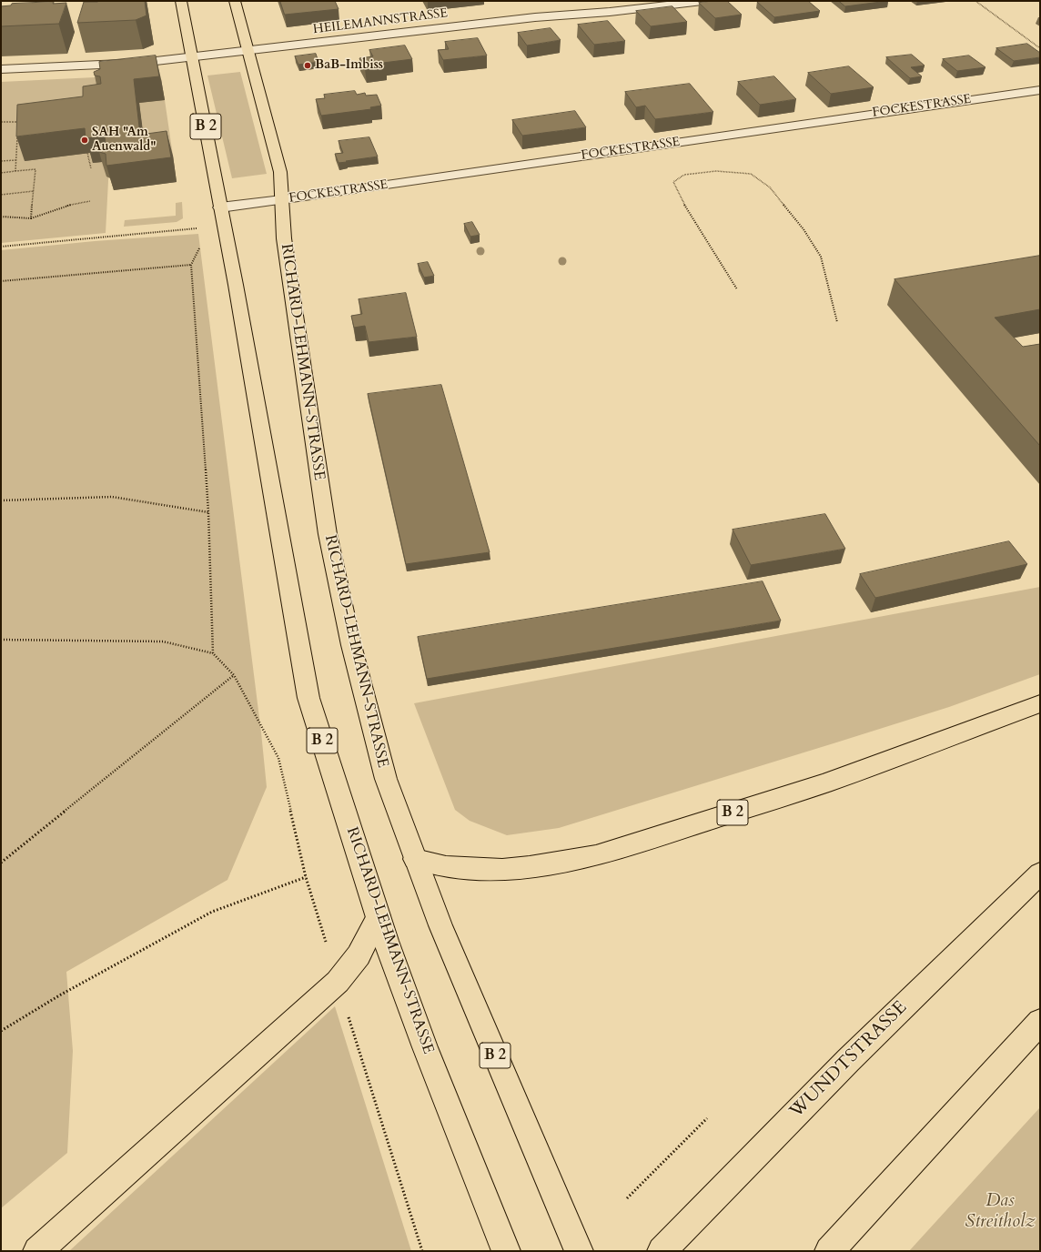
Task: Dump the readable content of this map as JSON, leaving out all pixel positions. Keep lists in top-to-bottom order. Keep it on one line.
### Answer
{"streets":{"main road":["B 2","RICHARD-LEHMANN-STRASSE","WUNDTSTRASSE"],"street":["HEILEMANNSTRASSE","FOCKESTRASSE"]},"crossings":[["HEILEMANNSTRASSE","RICHARD-LEHMANN-STRASSE"],["FOCKESTRASSE","RICHARD-LEHMANN-STRASSE"],["B 2","RICHARD-LEHMANN-STRASSE"]],"parks":["Das Streitholz"],"places":["BaB-Imbiss","SAH \"Am Auenwald\""]}
